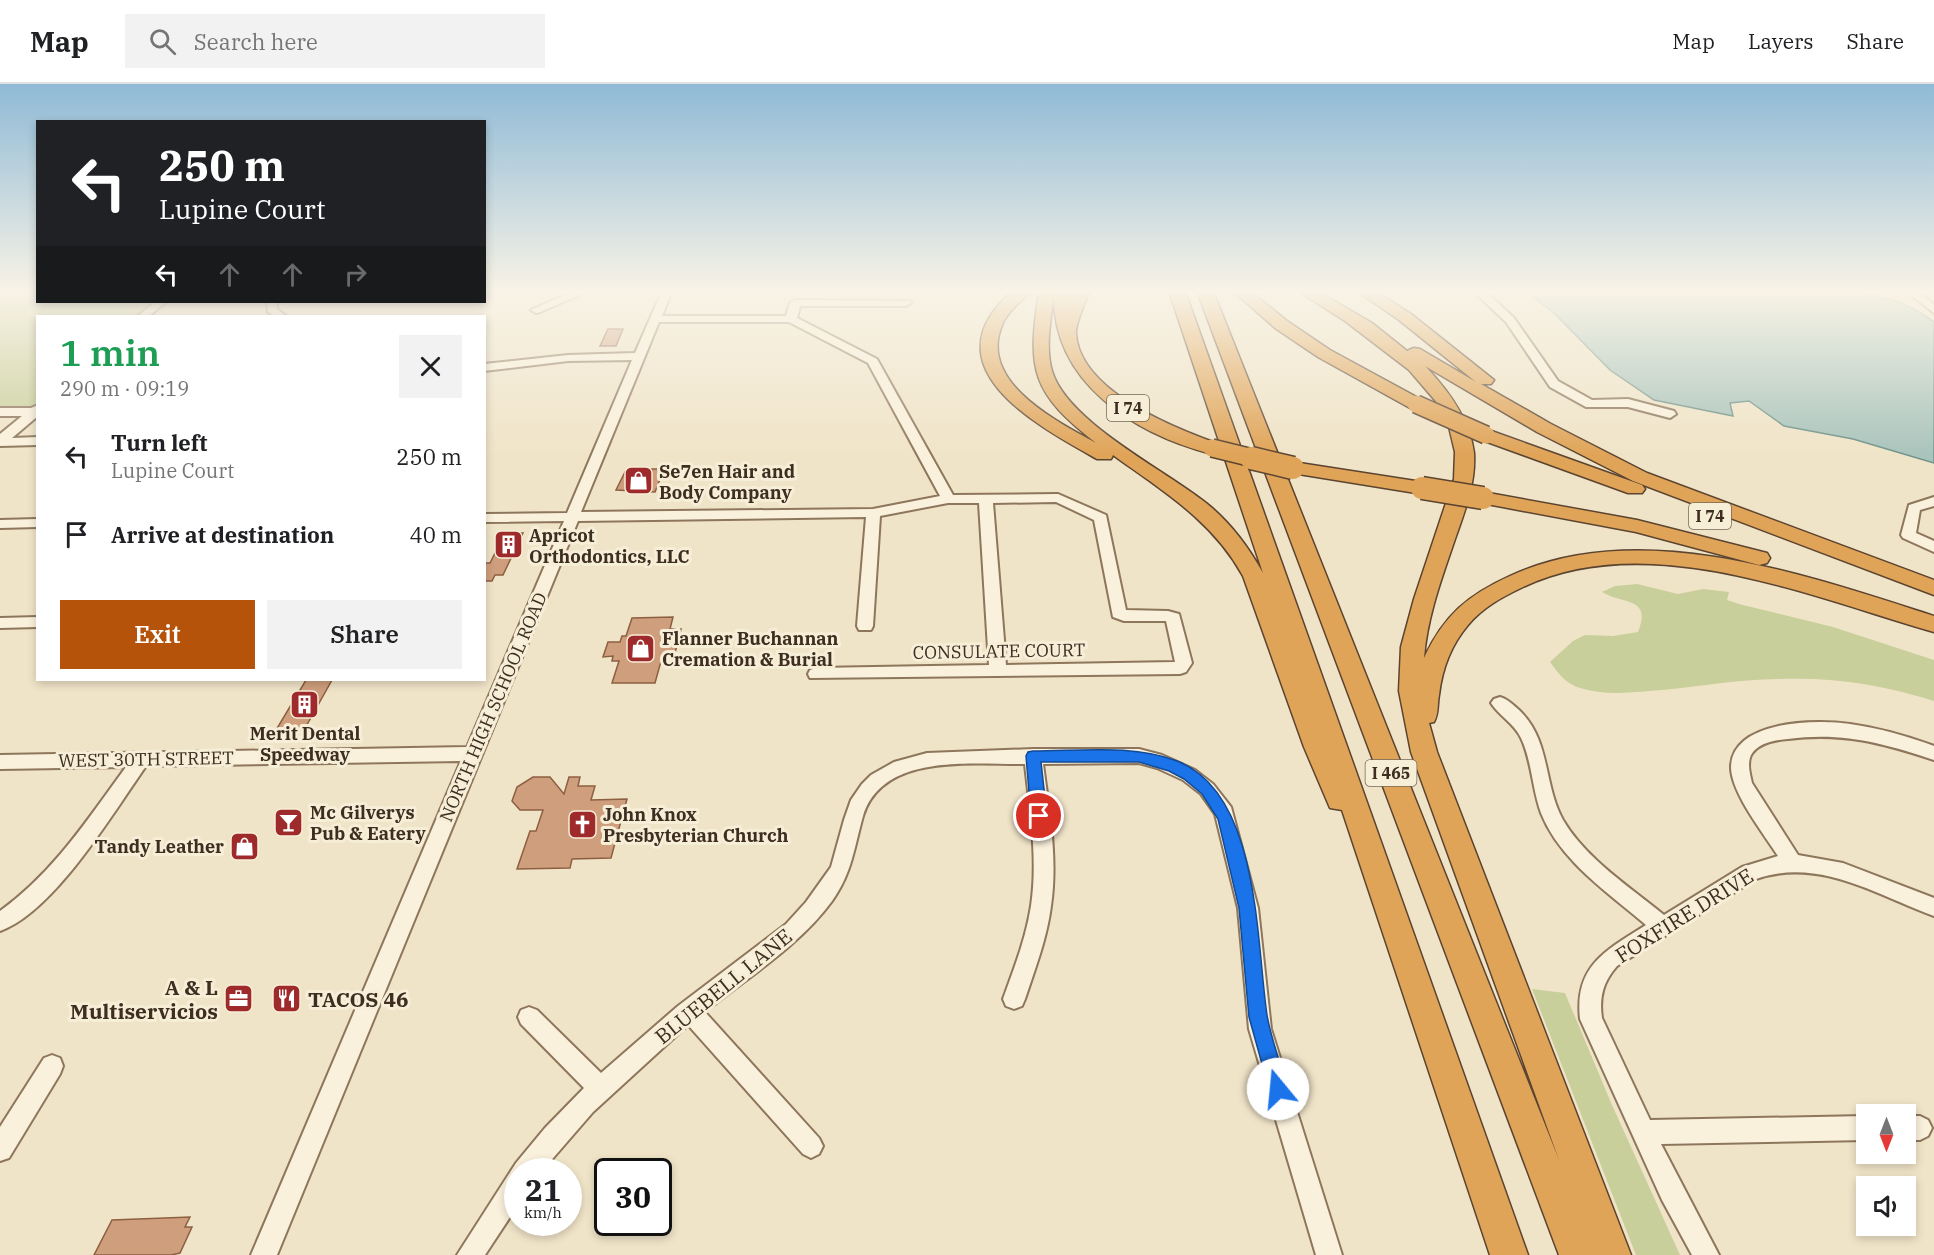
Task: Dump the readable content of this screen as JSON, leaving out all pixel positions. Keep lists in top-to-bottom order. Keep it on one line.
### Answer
{"streets":{"highway":["I 74","I 465"],"street":["CONSULATE COURT","NORTH HIGH SCHOOL ROAD","WEST 30TH STREET","FOXFIRE DRIVE","BLUEBELL LANE"]},"crossings":[["NORTH HIGH SCHOOL ROAD","WEST 30TH STREET"]],"places":{"shop":["Se7en Hair and Body Company","Flanner Buchannan Cremation & Burial","Tandy Leather"],"building":["Apricot Orthodontics, LLC","Merit Dental Speedway"],"bar":["Mc Gilverys Pub & Eatery"],"church":["John Knox Presbyterian Church"],"office":["A & L Multiservicios"],"restaurant":["TACOS 46"]},"north":"bottom","page":{"header":"Map","search":"Search here","nav":["Map","Layers","Share"],"turn":["250 m","Lupine Court"],"heading":["1 min","290 m · 09:19"],"list":[{"name":"Turn left","note":"Lupine Court","value":"250 m"},{"name":"Arrive at destination","value":"40 m"}],"buttons":["Exit","Share"],"speed":"21 km/h","limit":"30"}}
